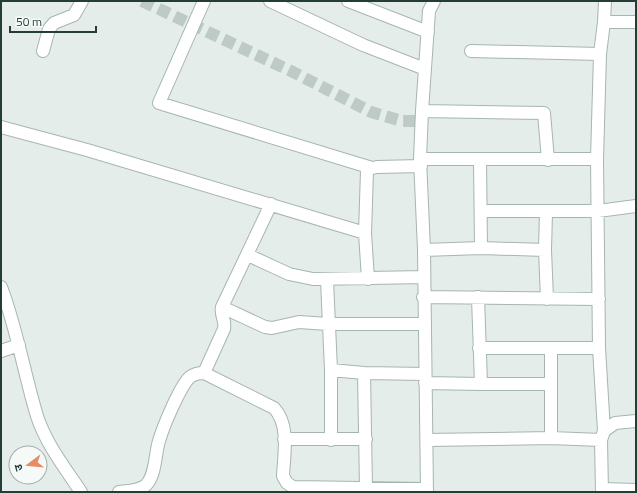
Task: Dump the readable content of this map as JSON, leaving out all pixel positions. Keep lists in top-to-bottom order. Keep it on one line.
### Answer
{"scale_bar":"50 m","north":"left"}
